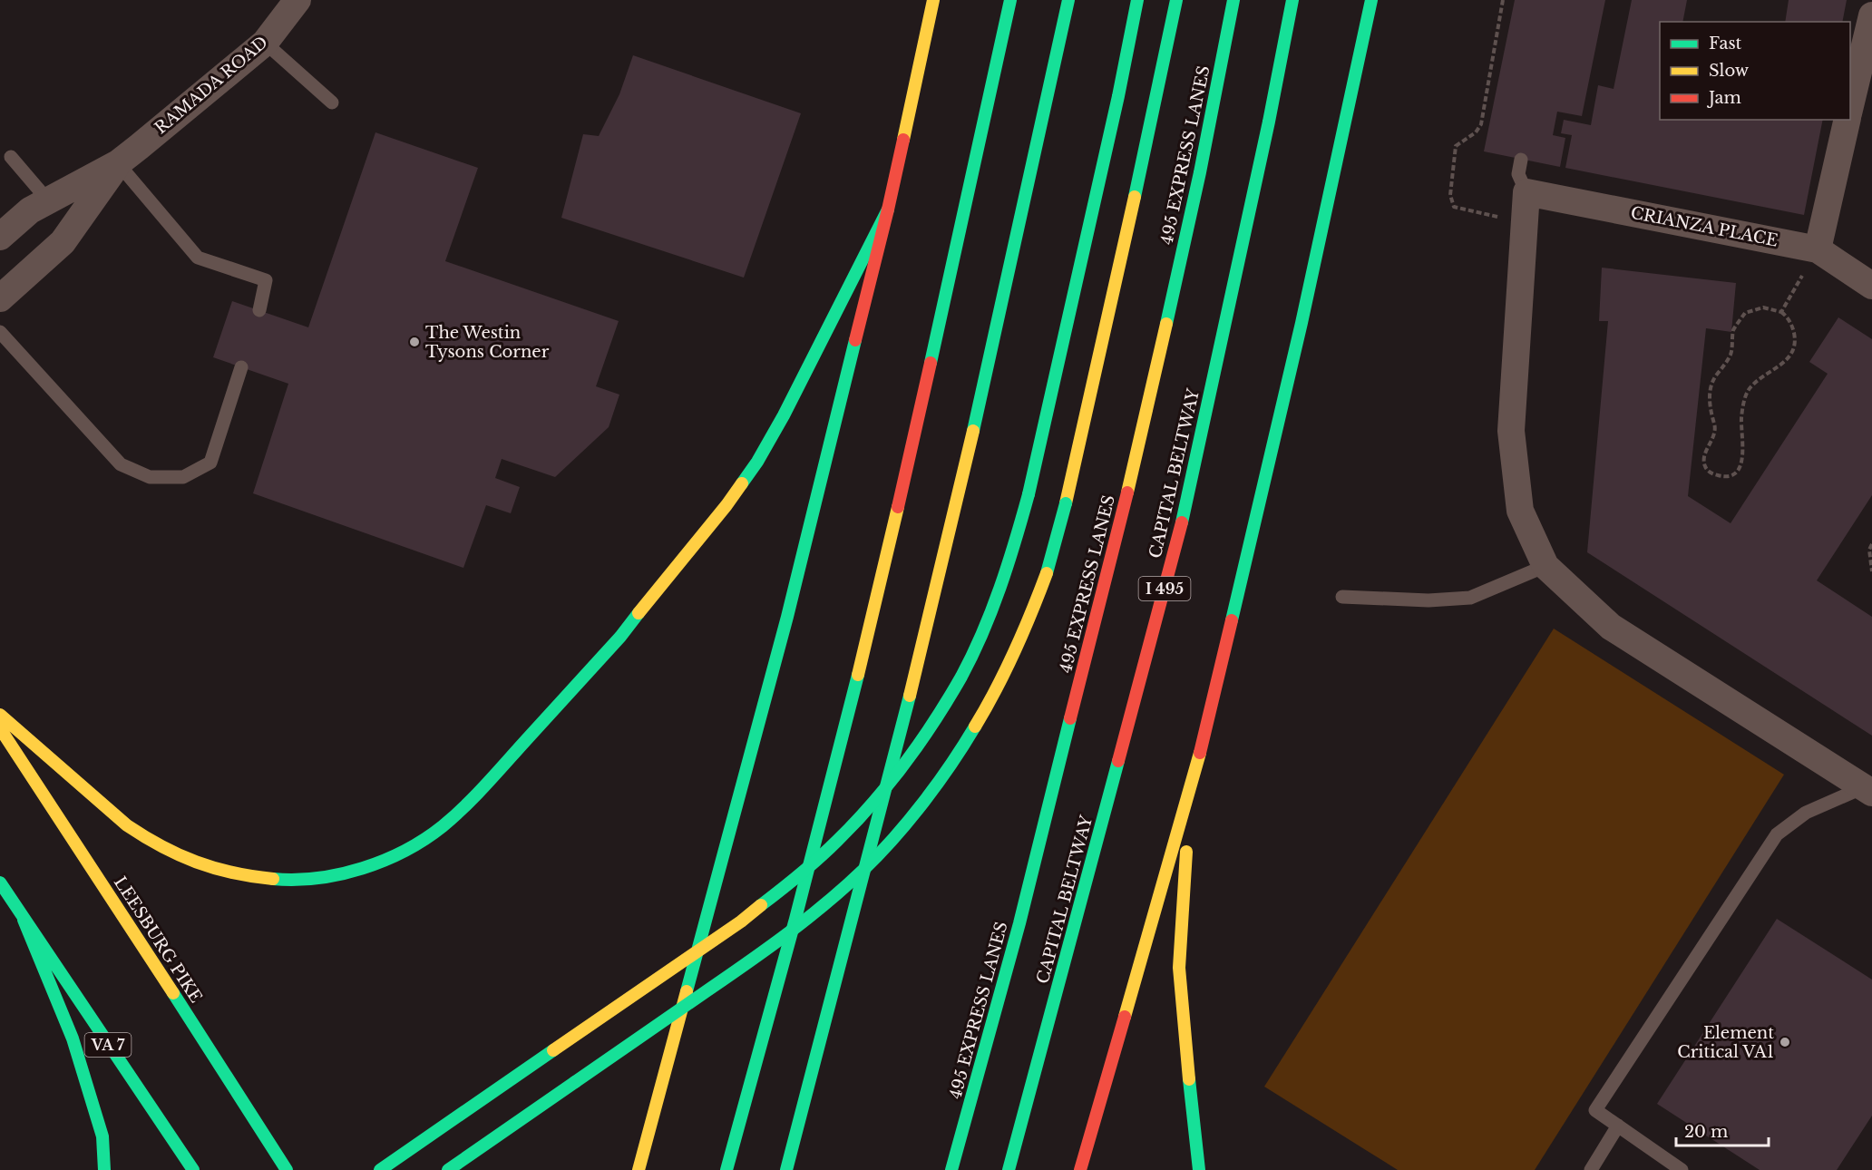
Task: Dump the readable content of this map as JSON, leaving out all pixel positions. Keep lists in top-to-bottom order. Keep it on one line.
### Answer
{"streets":{"main road":["495 EXPRESS LANES","CAPITAL BELTWAY","I 495","LEESBURG PIKE","VA 7"],"street":["RAMADA ROAD","CRIANZA PLACE"]},"places":["The Westin Tysons Corner","Element Critical VA1"],"legend":["Fast","Slow","Jam"],"scale_bar":"20 m"}
